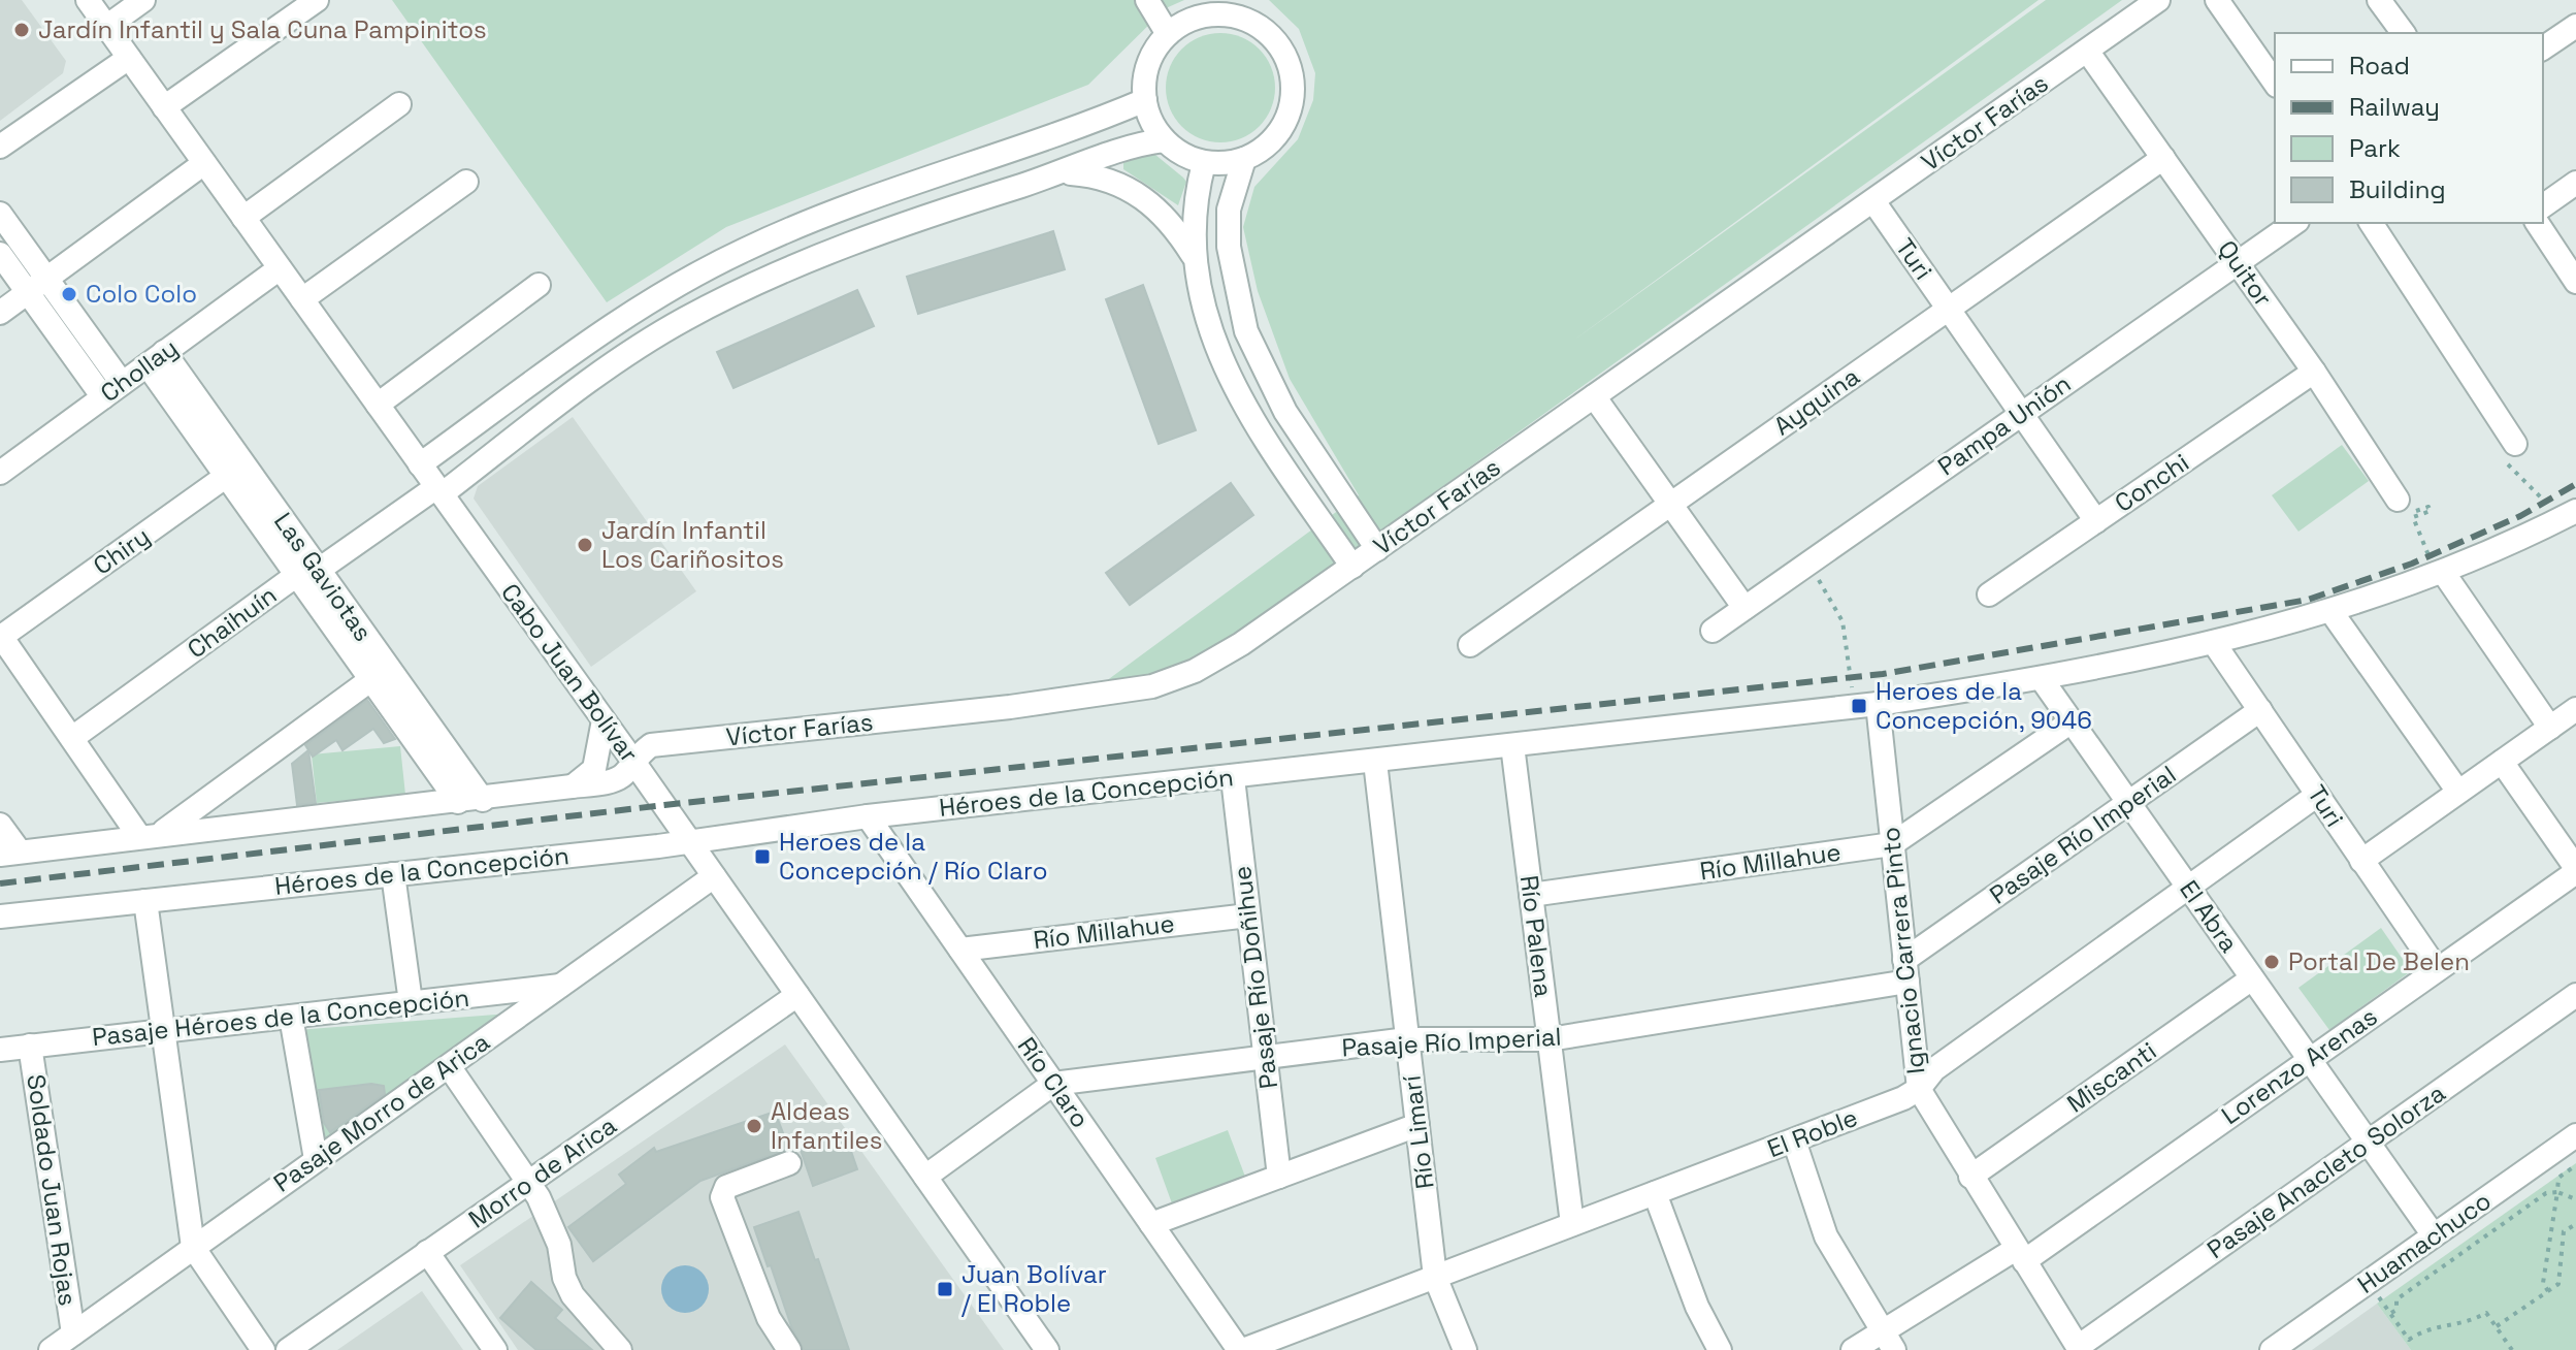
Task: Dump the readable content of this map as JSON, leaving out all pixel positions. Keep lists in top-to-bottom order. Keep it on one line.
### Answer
{"streets":{"street":["Víctor Farías","Turi","Quitor","Chollay","Ayquina","Pampa Unión","Conchi","Chiry","Las Gaviotas","Chaihuín","Cabo Juan Bolívar","Héroes de la Concepción","Pasaje Río Imperial","Río Millahue","El Abra","Río Palena","Ignacio Carrera Pinto","Pasaje Río Doñihue","Pasaje Héroes de la Concepción","Lorenzo Arenas","Miscanti","Río Claro","Pasaje Morro de Arica","Río Limarí","El Roble","Pasaje Anacleto Solorza","Morro de Arica","Soldado Juan Rojas","Huamachuco"]},"crossings":[["Víctor Farías","Turi"],["Víctor Farías","Quitor"],["Víctor Farías","Cabo Juan Bolívar"],["Turi","Ayquina"],["Turi","Pampa Unión"],["Turi","Conchi"],["Turi","Héroes de la Concepción"],["Turi","Pasaje Río Imperial"],["Turi","Lorenzo Arenas"],["Turi","El Roble"],["Quitor","Ayquina"],["Quitor","Pampa Unión"],["Quitor","Conchi"],["Chollay","Las Gaviotas"],["Chollay","Cabo Juan Bolívar"],["Chiry","Las Gaviotas"],["Las Gaviotas","Chaihuín"],["Chaihuín","Cabo Juan Bolívar"],["Cabo Juan Bolívar","Héroes de la Concepción"],["Cabo Juan Bolívar","Pasaje Río Imperial"],["Cabo Juan Bolívar","Pasaje Morro de Arica"],["Cabo Juan Bolívar","Morro de Arica"],["Héroes de la Concepción","El Abra"],["Héroes de la Concepción","Río Palena"],["Héroes de la Concepción","Ignacio Carrera Pinto"],["Héroes de la Concepción","Pasaje Río Doñihue"],["Héroes de la Concepción","Río Claro"],["Héroes de la Concepción","Río Limarí"],["Pasaje Río Imperial","El Abra"],["Pasaje Río Imperial","Río Palena"],["Pasaje Río Imperial","Ignacio Carrera Pinto"],["Pasaje Río Imperial","Pasaje Río Doñihue"],["Pasaje Río Imperial","Río Claro"],["Pasaje Río Imperial","Río Limarí"],["Río Millahue","El Abra"],["Río Millahue","Río Palena"],["Río Millahue","Ignacio Carrera Pinto"],["Río Millahue","Pasaje Río Doñihue"],["Río Millahue","Río Claro"],["El Abra","Lorenzo Arenas"],["El Abra","Miscanti"],["El Abra","El Roble"],["El Abra","Pasaje Anacleto Solorza"],["El Abra","Huamachuco"],["Río Palena","El Roble"],["Ignacio Carrera Pinto","Lorenzo Arenas"],["Ignacio Carrera Pinto","Miscanti"],["Ignacio Carrera Pinto","El Roble"],["Ignacio Carrera Pinto","Pasaje Anacleto Solorza"],["Pasaje Héroes de la Concepción","Pasaje Morro de Arica"],["Pasaje Héroes de la Concepción","Soldado Juan Rojas"],["Río Claro","El Roble"],["Pasaje Morro de Arica","Soldado Juan Rojas"],["Río Limarí","El Roble"]],"places":{"other":["Jardín Infantil y Sala Cuna Pampinitos","Colo Colo","Jardín Infantil Los Cariñositos","Portal De Belen","Aldeas Infantiles"],"transit":["Heroes de la Concepción, 9046","Heroes de la Concepción / Río Claro","Juan Bolívar / El Roble"]},"legend":["Road","Railway","Park","Building"]}
